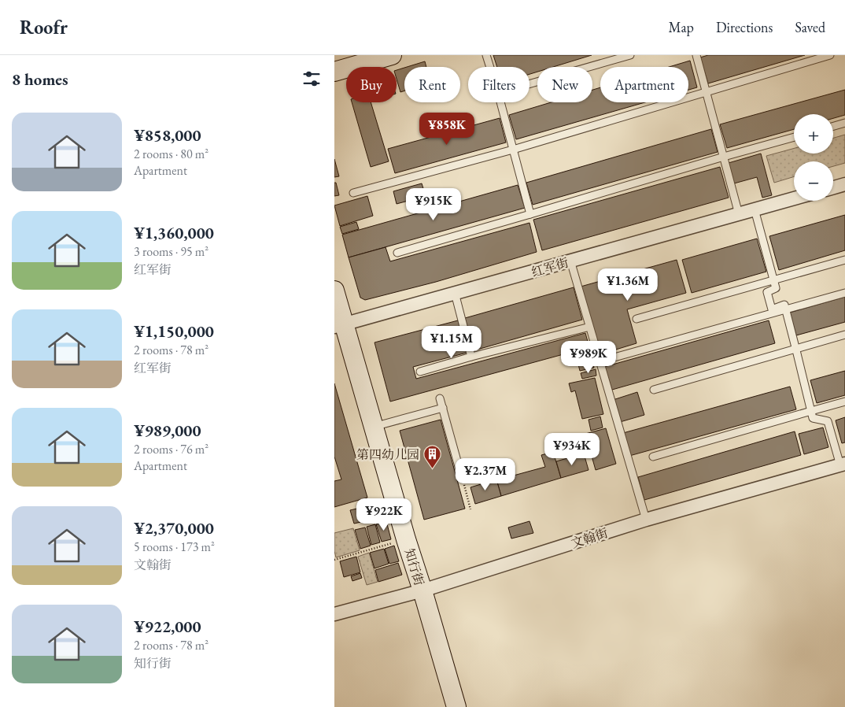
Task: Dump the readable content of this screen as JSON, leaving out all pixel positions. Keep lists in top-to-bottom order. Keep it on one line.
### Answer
{"streets":{"street":["红军街","文翰街","知行街"]},"crossings":[["红军街","知行街"],["文翰街","知行街"]],"places":{"building":["第四幼儿园"]},"page":{"header":"Roofr","nav":["Map","Directions","Saved"],"heading":"8 homes","chip":["Buy","Rent","Filters","New","Apartment"],"list":[{"name":"¥858,000","note":"2 rooms · 80 m² · Apartment"},{"name":"¥1,360,000","note":"3 rooms · 95 m² · 红军街"},{"name":"¥1,150,000","note":"2 rooms · 78 m² · 红军街"},{"name":"¥989,000","note":"2 rooms · 76 m² · Apartment"},{"name":"¥2,370,000","note":"5 rooms · 173 m² · 文翰街"},{"name":"¥922,000","note":"2 rooms · 78 m² · 知行街"}],"price":["¥858K","¥915K","¥1.36M","¥1.15M","¥989K","¥934K","¥2.37M","¥922K"],"map_buttons":["+","−"]}}
